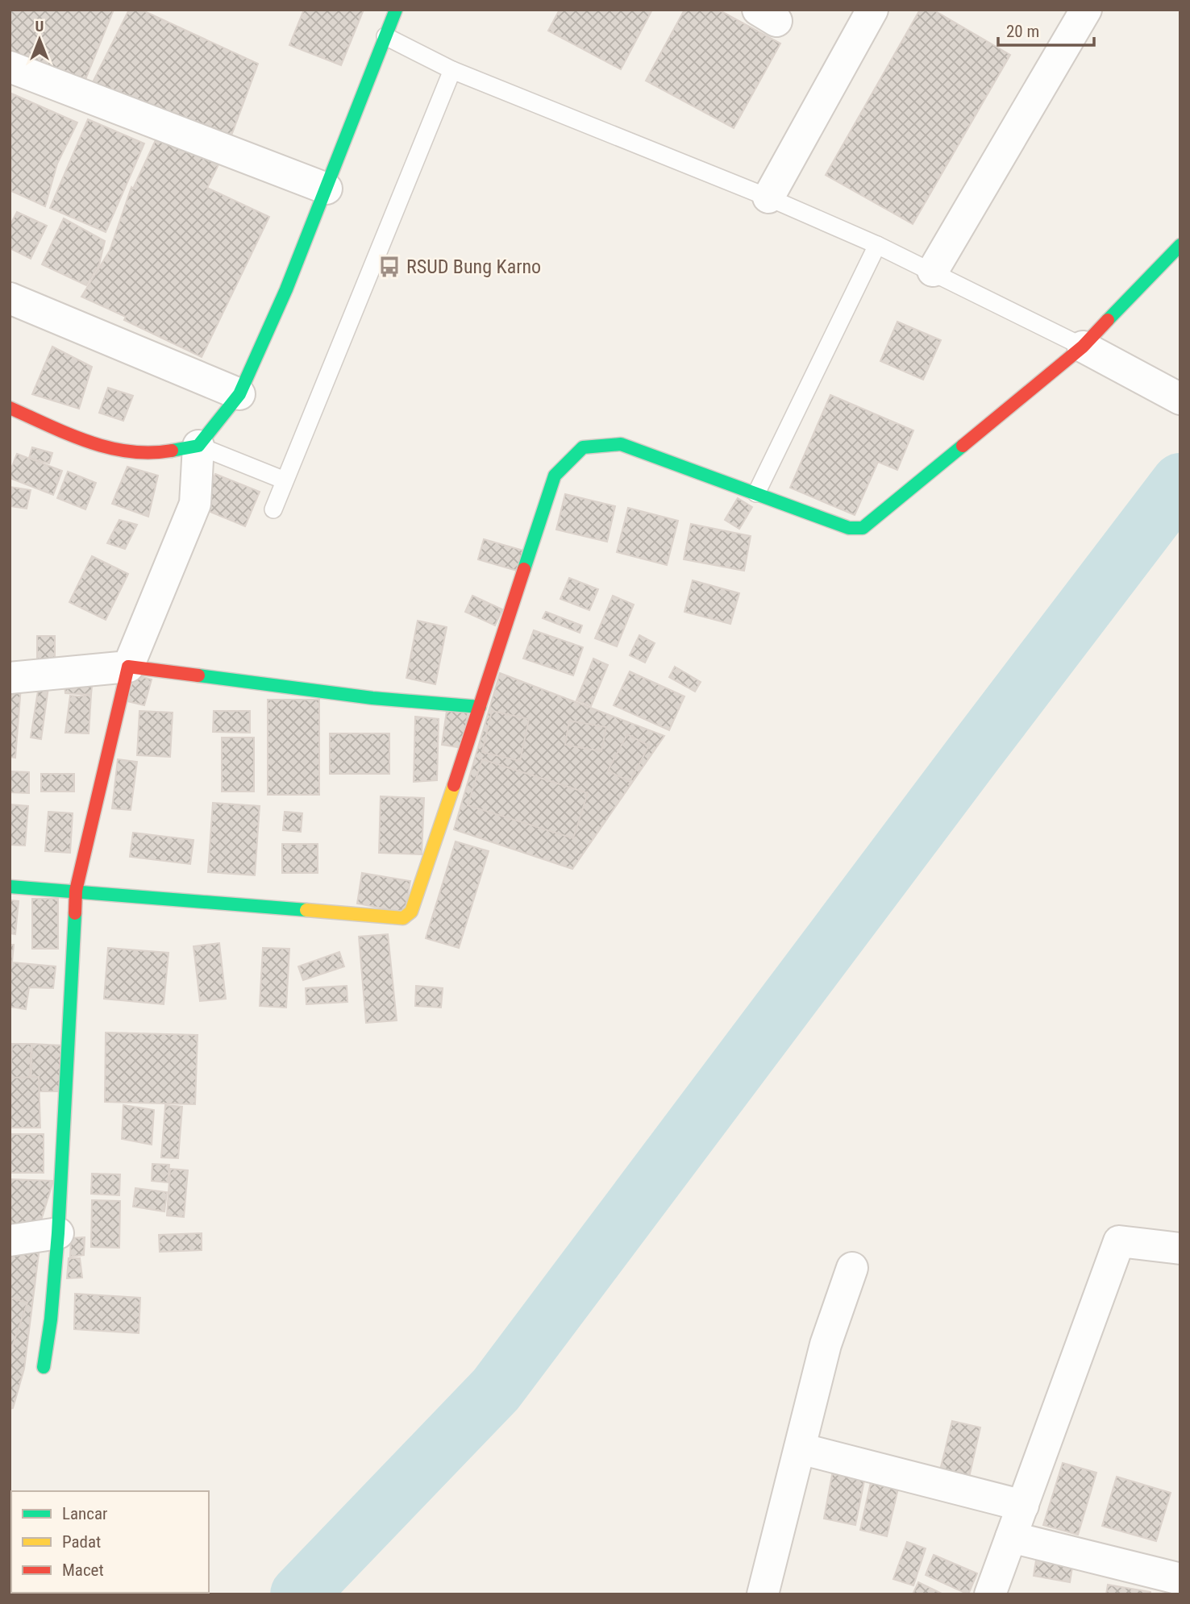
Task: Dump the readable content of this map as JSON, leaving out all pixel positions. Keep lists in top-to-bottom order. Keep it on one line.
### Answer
{"places":{"bus stop":["RSUD Bung Karno"]},"legend":["Lancar","Padat","Macet"],"scale_bar":"20 m","north":"top"}
